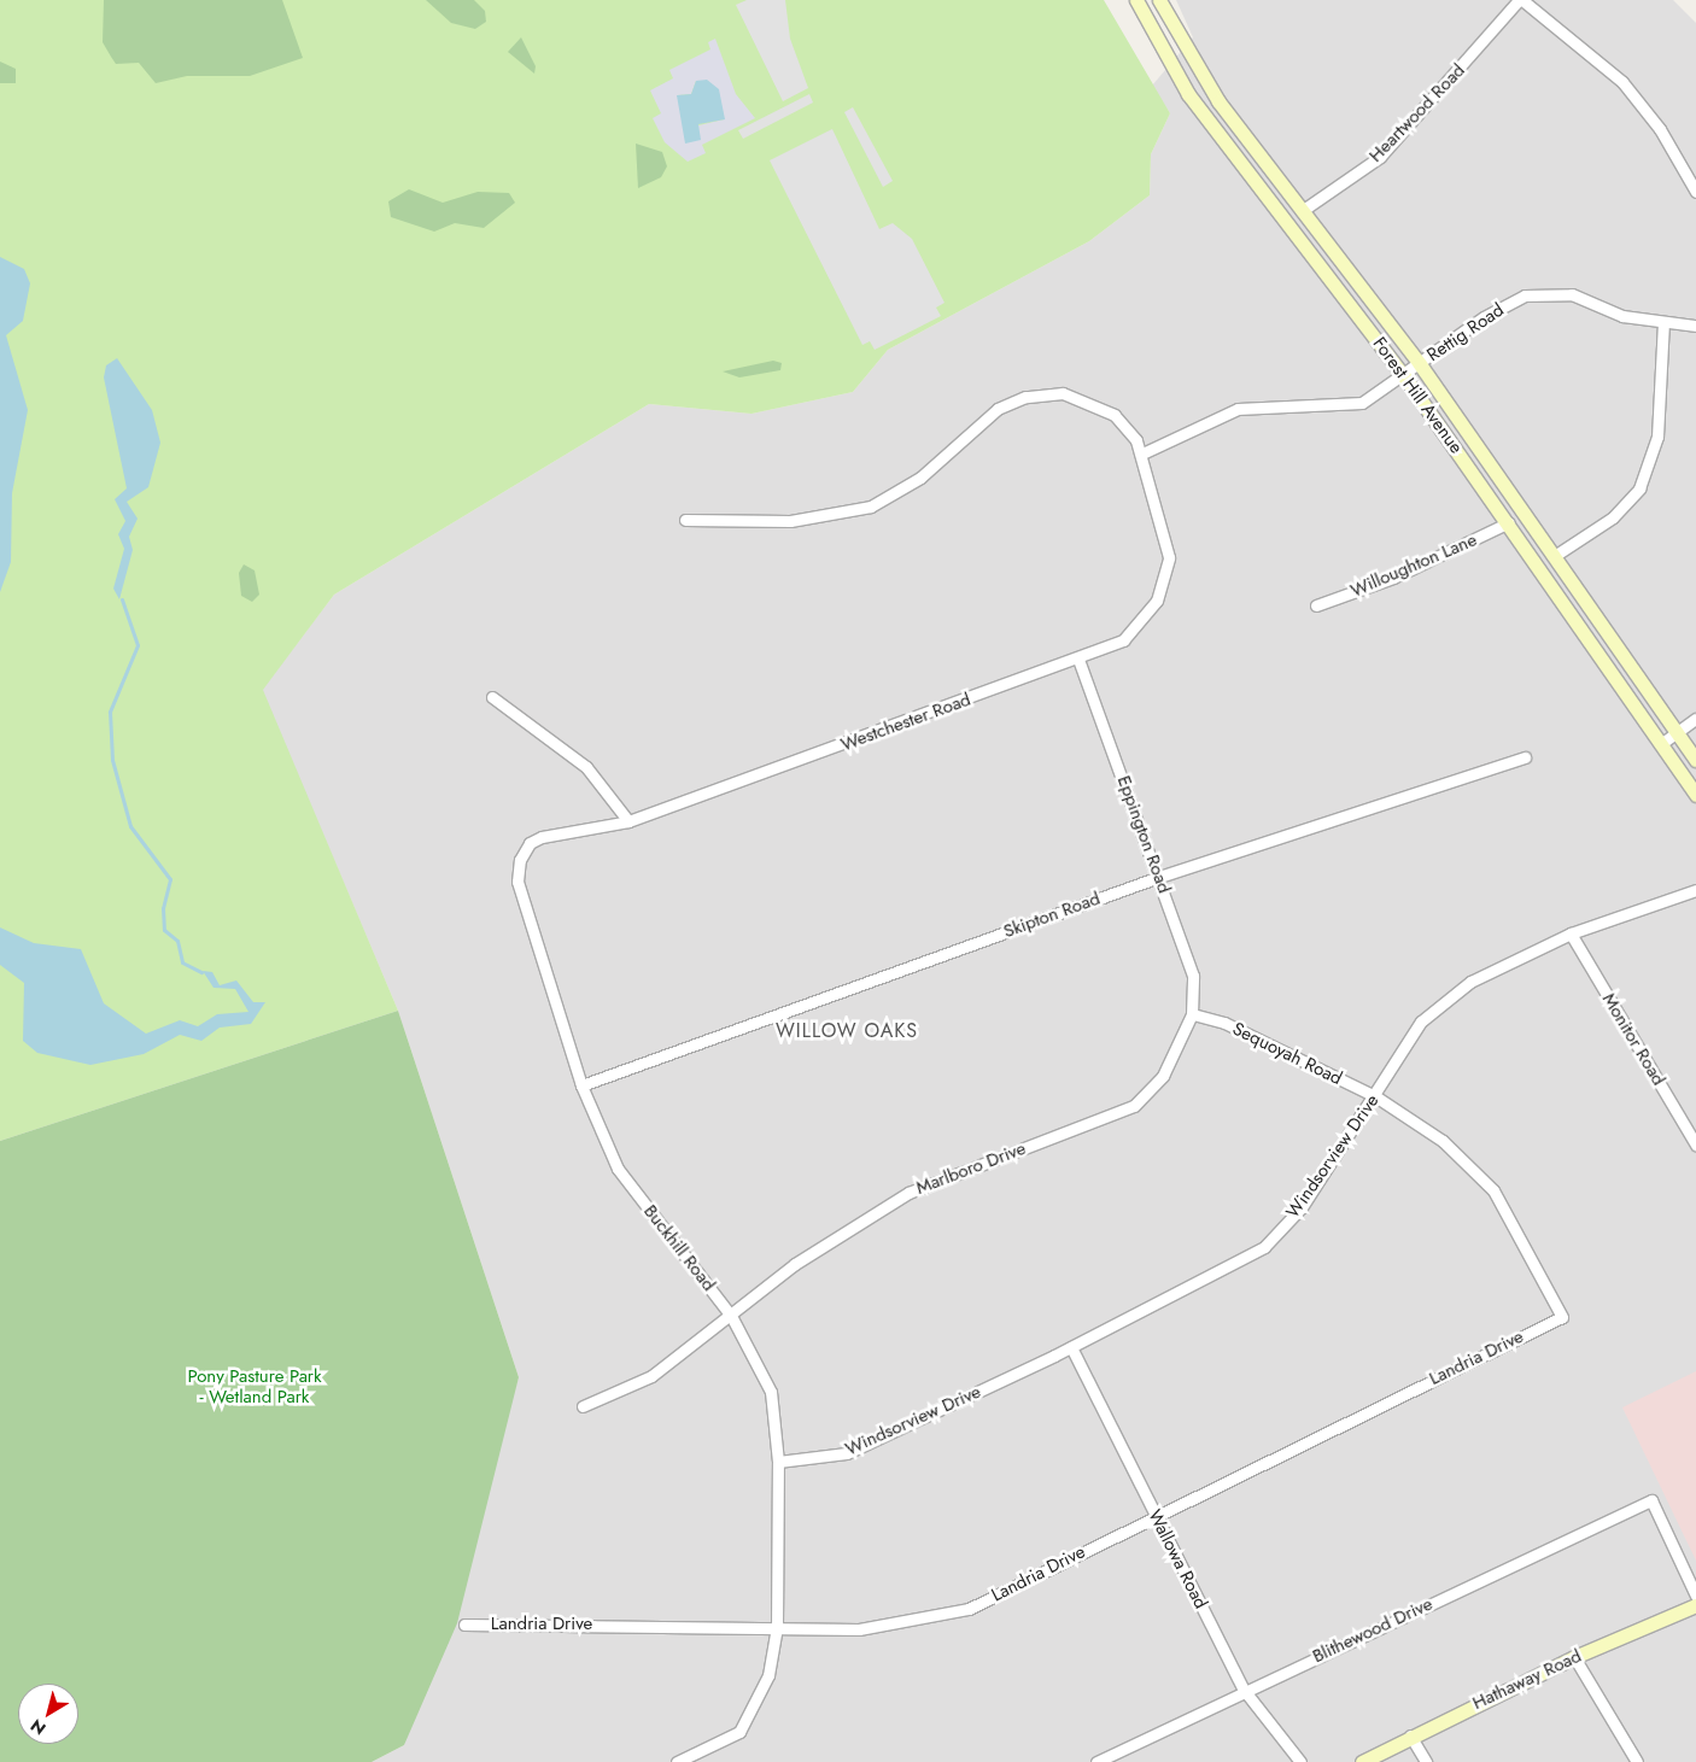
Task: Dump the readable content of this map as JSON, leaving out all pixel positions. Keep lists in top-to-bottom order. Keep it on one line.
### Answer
{"streets":{"main road":["Forest Hill Avenue","Hathaway Road"],"street":["Heartwood Road","Rettig Road","Willoughton Lane","Westchester Road","Eppington Road","Skipton Road","Monitor Road","Sequoyah Road","Windsorview Drive","Marlboro Drive","Buckhill Road","Landria Drive","Wallowa Road","Blithewood Drive"]},"crossings":[["Heartwood Road","Forest Hill Avenue"],["Rettig Road","Forest Hill Avenue"],["Rettig Road","Westchester Road"],["Forest Hill Avenue","Willoughton Lane"],["Westchester Road","Eppington Road"],["Westchester Road","Buckhill Road"],["Eppington Road","Skipton Road"],["Eppington Road","Sequoyah Road"],["Eppington Road","Marlboro Drive"],["Skipton Road","Buckhill Road"],["Monitor Road","Windsorview Drive"],["Sequoyah Road","Windsorview Drive"],["Sequoyah Road","Marlboro Drive"],["Sequoyah Road","Landria Drive"],["Windsorview Drive","Buckhill Road"],["Windsorview Drive","Wallowa Road"],["Marlboro Drive","Buckhill Road"],["Buckhill Road","Landria Drive"],["Landria Drive","Wallowa Road"],["Wallowa Road","Blithewood Drive"]],"districts":["WILLOW OAKS"],"parks":["Pony Pasture Park - Wetland Park"],"north":"bottom left"}
